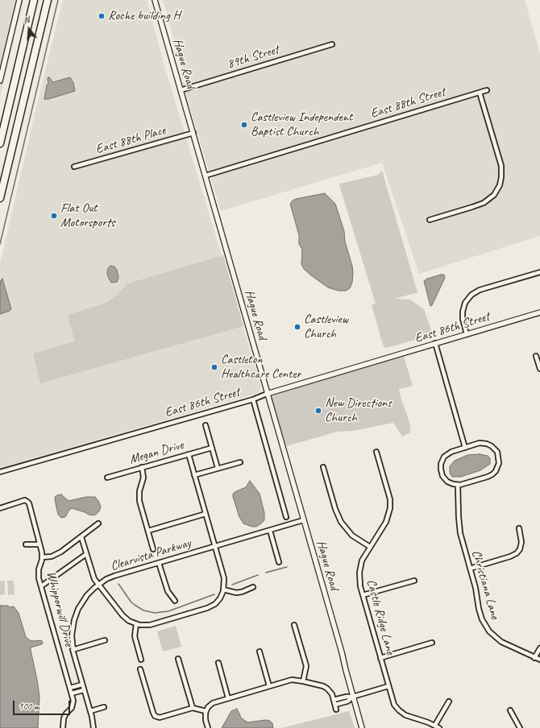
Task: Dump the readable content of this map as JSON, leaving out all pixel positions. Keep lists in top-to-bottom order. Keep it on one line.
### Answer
{"streets":{"street":["89th Street","Hague Road","East 88th Street","East 88th Place","East 86th Street","Megan Drive","Clearvista Parkway","Christiana Lane","Whipporwill Drive","Castle Ridge Lane"]},"crossings":[["89th Street","Hague Road"],["Hague Road","East 88th Street"],["Hague Road","East 88th Place"],["Hague Road","East 86th Street"],["Hague Road","Clearvista Parkway"]],"places":["Roche building H","Castleview Independent Baptist Church","Flat Out Motorsports","Castleview Church","Castleton Healthcare Center","New Directions Church"],"scale_bar":"100 m","north":"top"}
